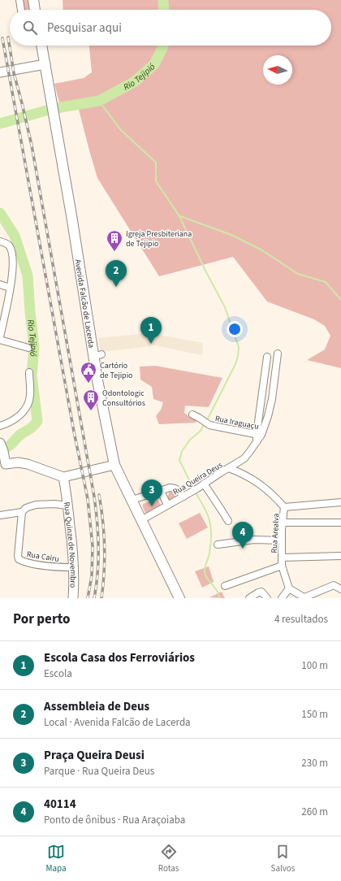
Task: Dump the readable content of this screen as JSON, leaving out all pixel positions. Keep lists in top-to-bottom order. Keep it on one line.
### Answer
{"streets":{"main road":["Avenida Falcão de Lacerda"],"street":["Rua Iraguaçu","Rua Queira Deus","Rua Arealva","Rua Quinze de Novembro","Rua Cairu"]},"crossings":[["Avenida Falcão de Lacerda","Rua Queira Deus"],["Rua Iraguaçu","Rua Queira Deus"],["Rua Queira Deus","Rua Arealva"],["Rua Quinze de Novembro","Rua Cairu"]],"water":["Rio Tejipió"],"places":{"building":["Igreja Presbiteriana de Tejipio","Odontologic Consultórios"],"public building":["Cartório de Tejipio"]},"north":"left","page":{"search":"Pesquisar aqui","pins":["2","1","3","4"],"heading":["Por perto","4 resultados"],"list":[{"mark":"1","name":"Escola Casa dos Ferroviários","note":"Escola","value":"100 m"},{"mark":"2","name":"Assembleia de Deus","note":"Local · Avenida Falcão de Lacerda","value":"150 m"},{"mark":"3","name":"Praça Queira Deusi","note":"Parque · Rua Queira Deus","value":"230 m"},{"mark":"4","name":"40114","note":"Ponto de ônibus · Rua Araçoiaba","value":"260 m"}],"nav":["Mapa","Rotas","Salvos"]}}
